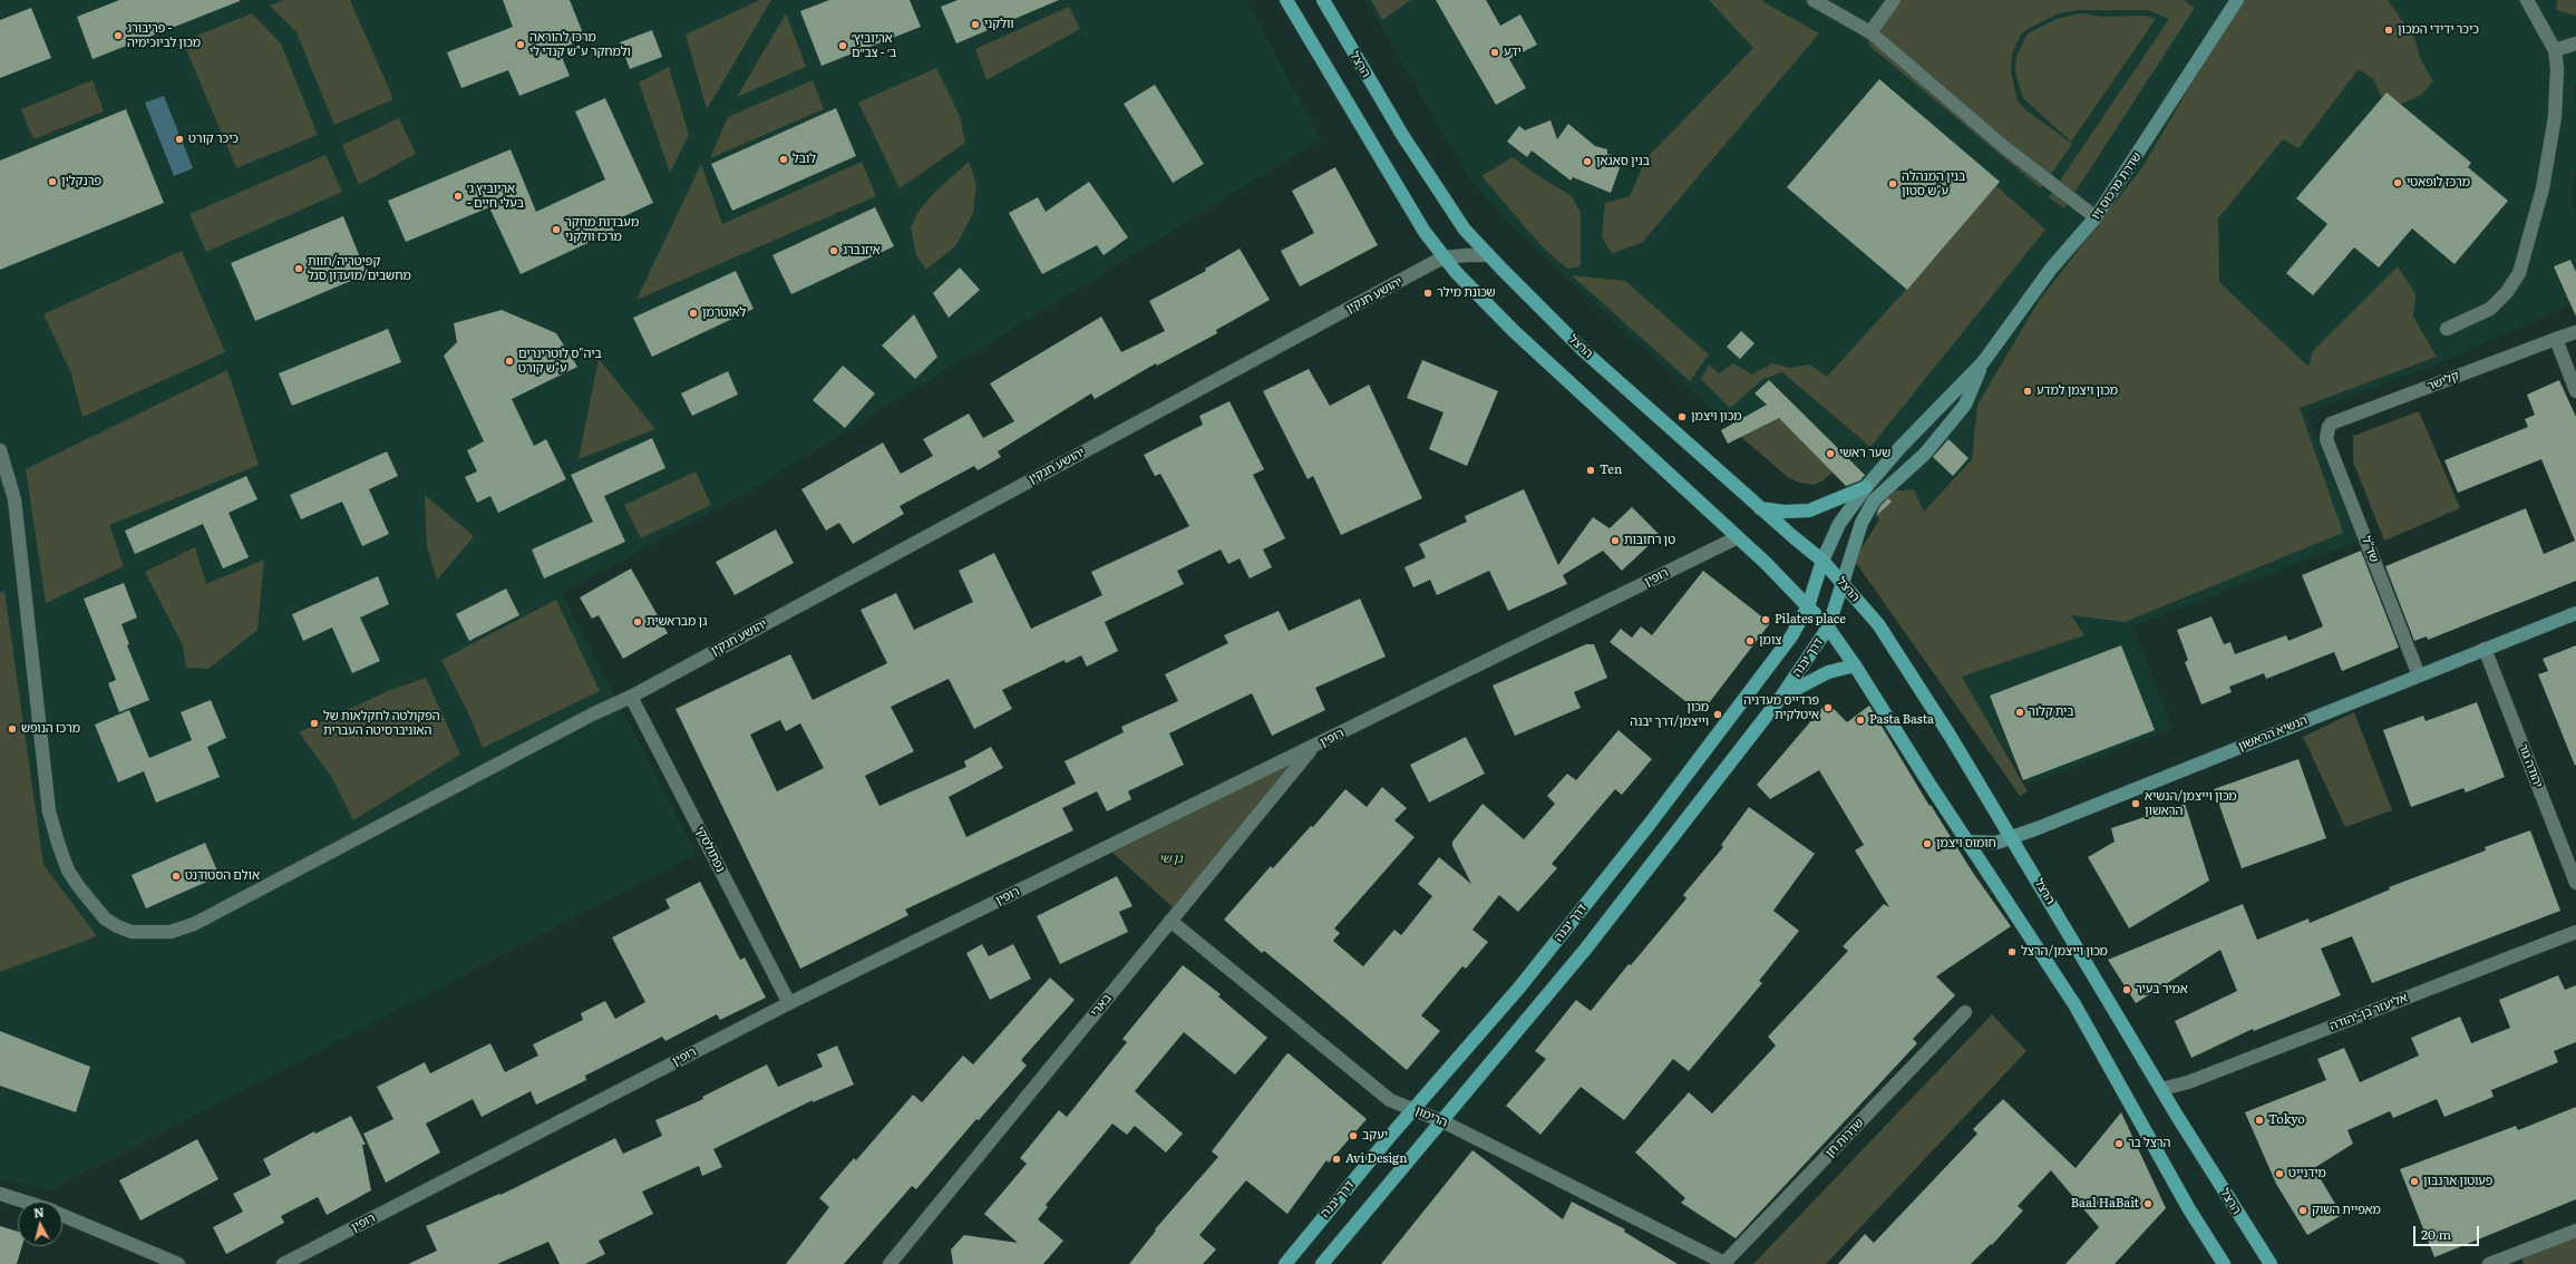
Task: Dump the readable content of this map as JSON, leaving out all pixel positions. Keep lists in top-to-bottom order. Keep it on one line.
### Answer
{"streets":{"main road":["הרצל","דרך יבנה"],"street":["שדרת מרכוס זיו","יהושע חנקין","קלישר","שד\"ל","רופין","הנשיא הראשון","יהודה גור","נפתולסקי","בארי","אליעזר בן-יהודה","הרימון","שדרות חן"]},"crossings":[["הרצל","שדרת מרכוס זיו"],["הרצל","יהושע חנקין"],["הרצל","דרך יבנה"],["הרצל","הנשיא הראשון"],["הרצל","אליעזר בן-יהודה"],["שדרת מרכוס זיו","דרך יבנה"],["יהושע חנקין","נפתולסקי"],["קלישר","שד\"ל"],["שד\"ל","הנשיא הראשון"],["רופין","נפתולסקי"],["רופין","בארי"],["דרך יבנה","הרימון"],["הנשיא הראשון","יהודה גור"],["בארי","הרימון"],["הרימון","שדרות חן"]],"parks":["גן שי"],"places":["וולקני","כיכר ידידי המכון","פריבורג - מכון לביוכימיה","מרכז להוראה ולמחקר ע\"ש קנדי לי","אריוביץ׳ ב׳ - צב״ם","ידע","כיכר קורט","לובל","בנין סאגאן","פרנקלין","מרכז לופאטי","בנין המנהלה ע\"ש סטון","אריוביץ ג׳ - בעלי חיים","מעבדות מחקר מרכז וולקני","איזנברג","קפיטריה/חוות מחשבים/מועדון סגל","שכונת מילר","לאוטרמן","ביה\"ס לוטרינרים ע\"ש קורט","מכון ויצמן למדע","מכון ויצמן","שער ראשי","Ten","טן רחובות","Pilates place","גן מבראשית","צומן","פרדייס מעדניה איטלקית","בית קלור","מכון וייצמן/דרך יבנה","Pasta Basta","הפקולטה לחקלאות של האוניברסיטה העברית","מרכז הנופש","מכון וייצמן/הנשיא הראשון","חומוס ויצמן","אולם הסטודנט","מכון וייצמן/הרצל","אמיר בעיר","Tokyo","יעקב","הרצל בר","Avi Design","מידנייט","פעוטון ארנבון","Baal HaBait","מאפיית השוק"],"scale_bar":"20 m","north":"top"}
